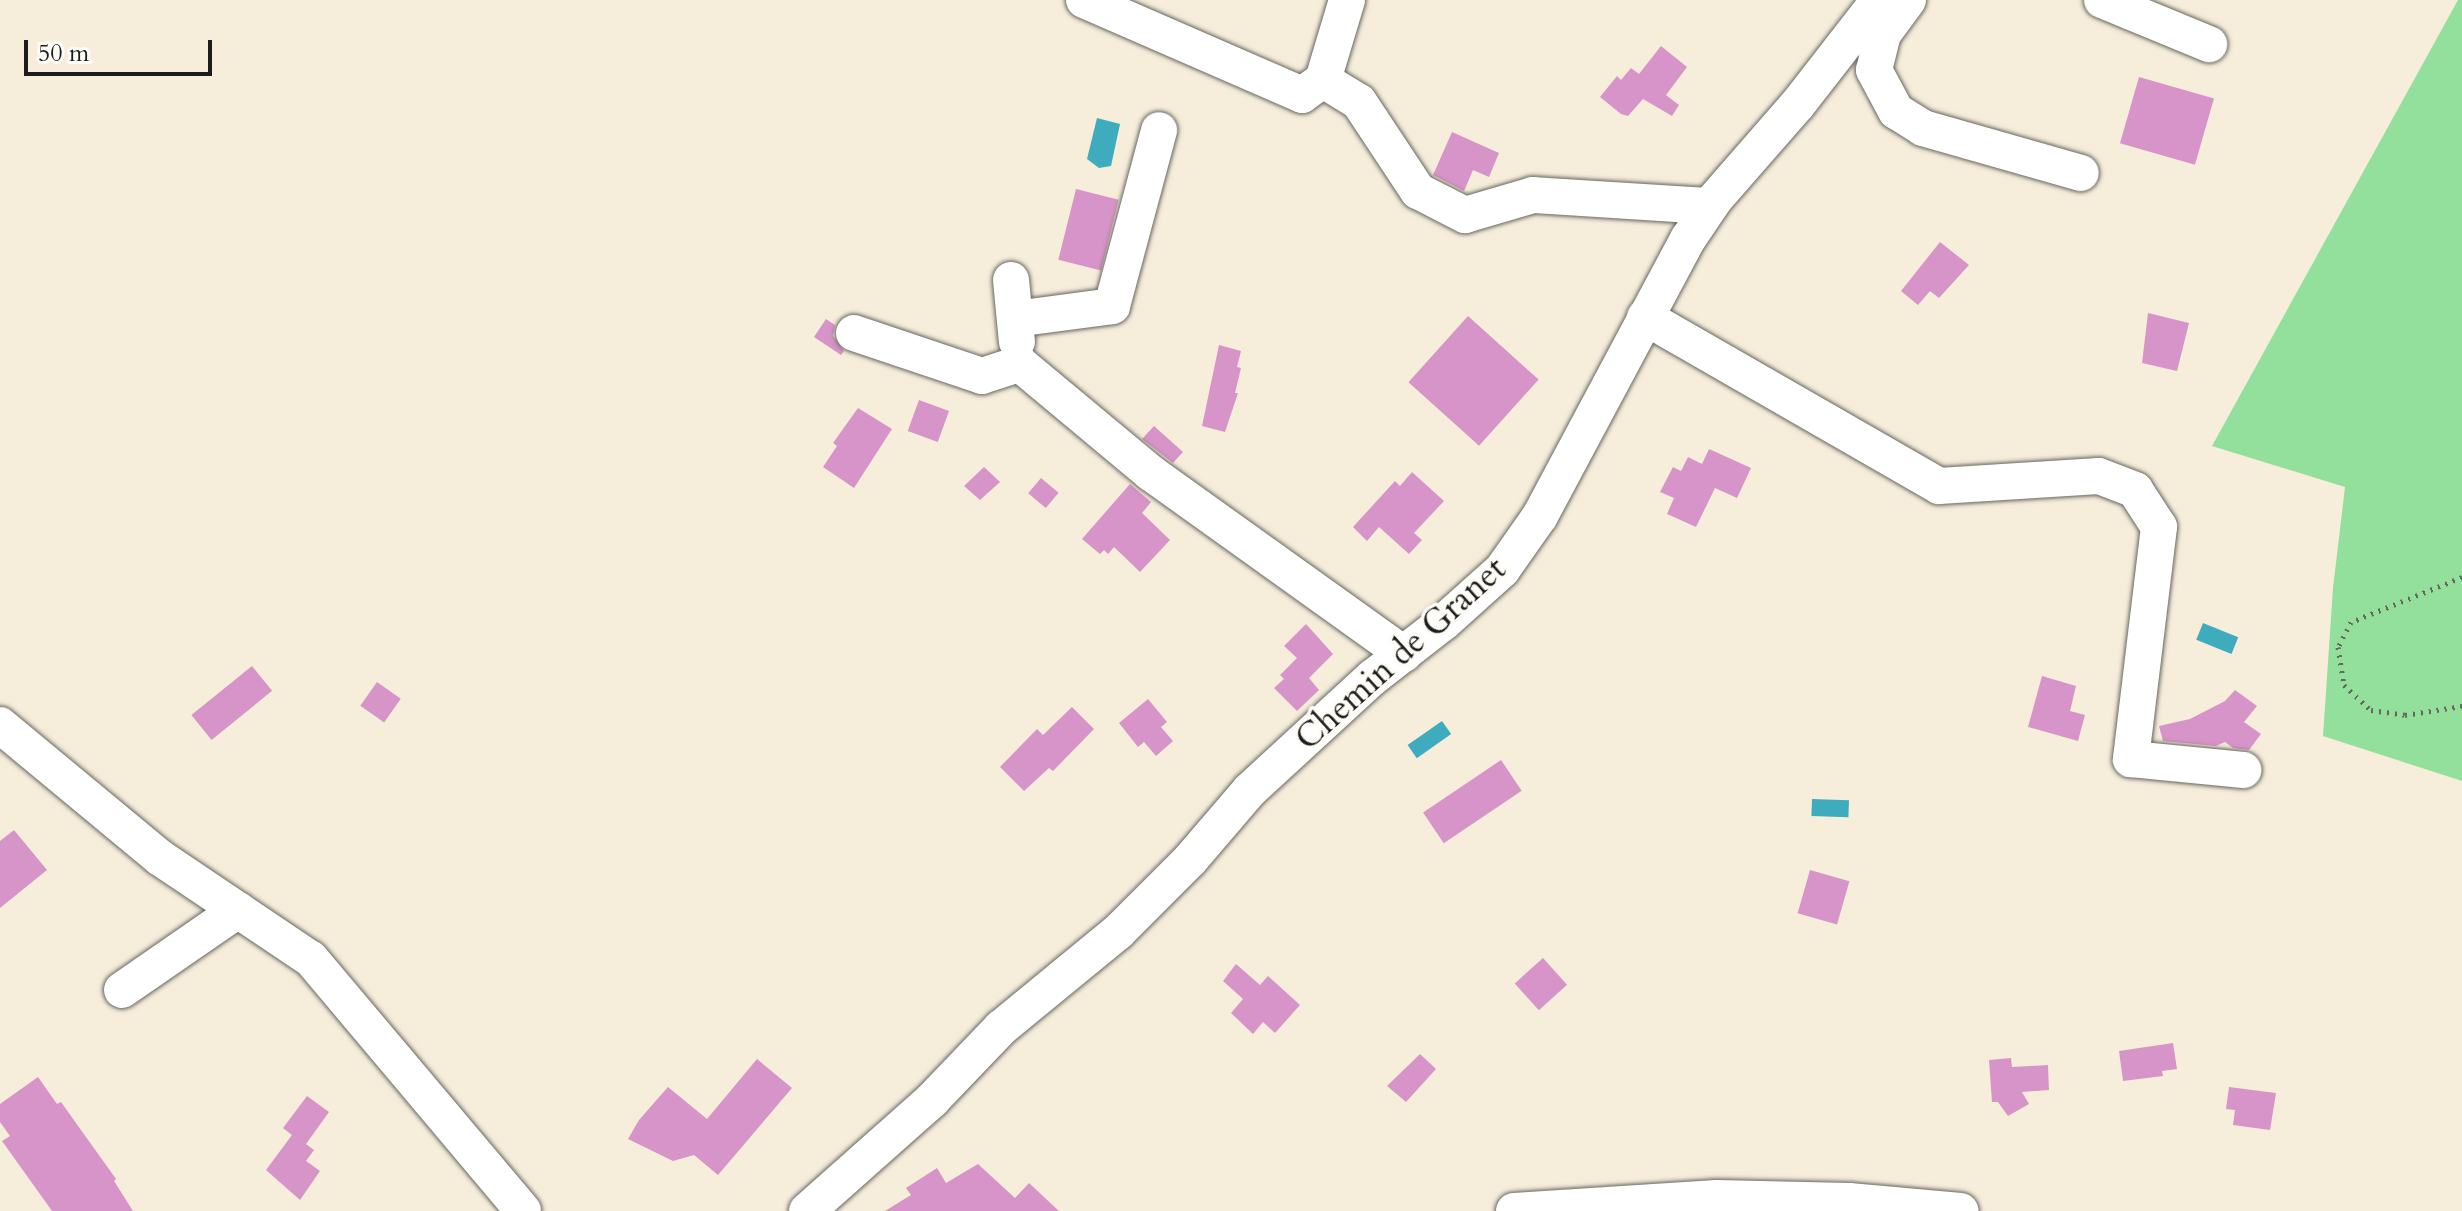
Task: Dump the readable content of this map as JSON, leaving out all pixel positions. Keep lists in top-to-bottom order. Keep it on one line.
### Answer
{"streets":{"street":["Chemin de Granet"]},"scale_bar":"50 m"}
